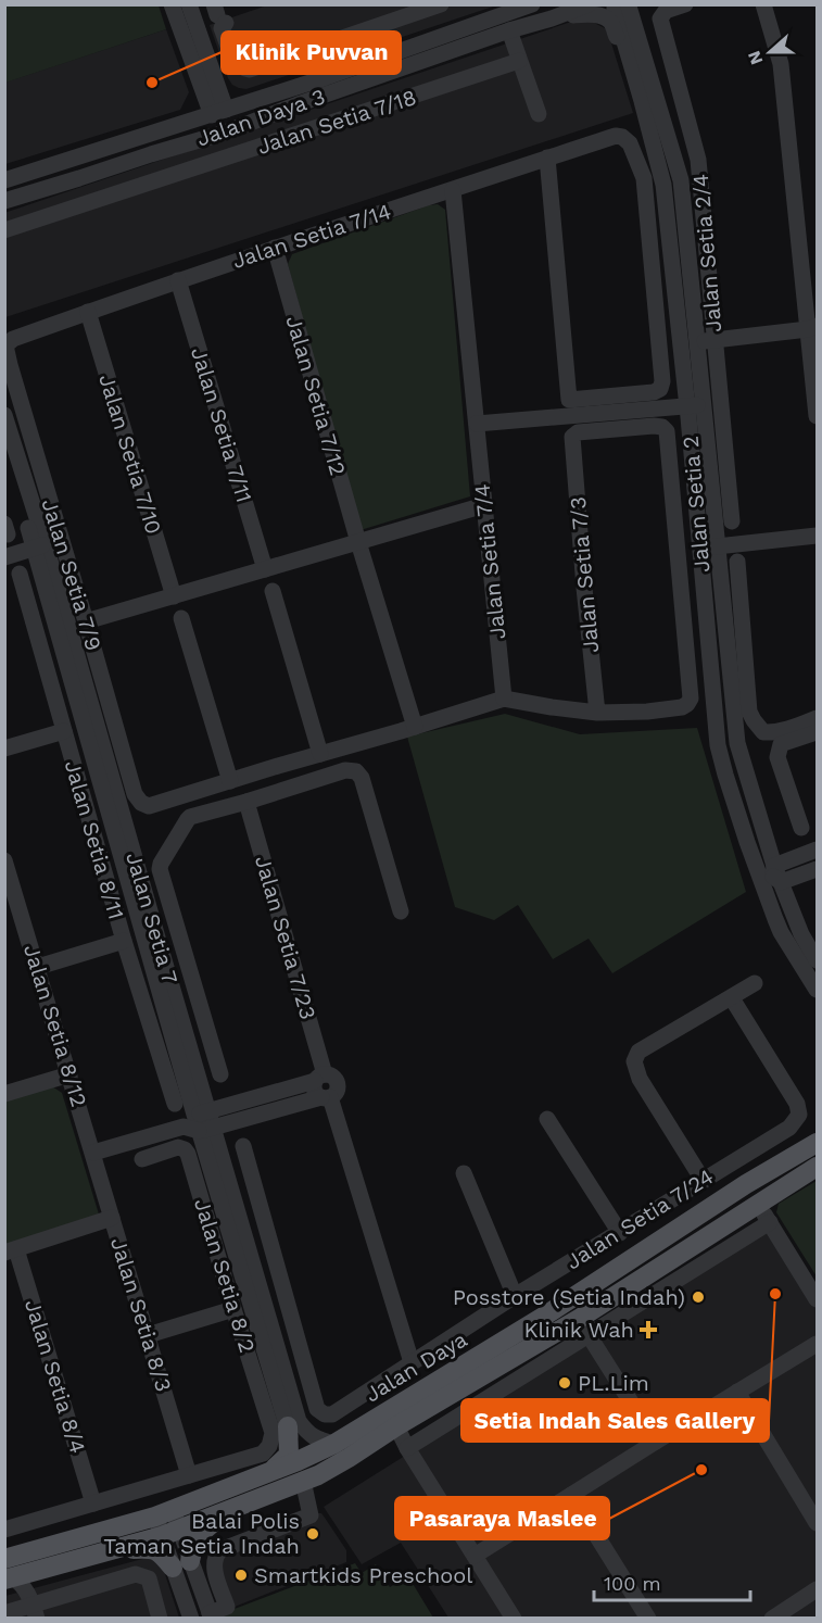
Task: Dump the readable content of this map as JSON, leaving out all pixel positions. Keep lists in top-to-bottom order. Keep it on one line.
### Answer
{"streets":{"main road":["Jalan Daya"],"street":["Jalan Daya 3","Jalan Setia 7/18","Jalan Setia 7/14","Jalan Setia 2/4","Jalan Setia 7/12","Jalan Setia 7/11","Jalan Setia 7/10","Jalan Setia 2","Jalan Setia 7/4","Jalan Setia 7/9","Jalan Setia 7/3","Jalan Setia 8/11","Jalan Setia 7","Jalan Setia 7/23","Jalan Setia 8/12","Jalan Setia 7/24","Jalan Setia 8/2","Jalan Setia 8/3","Jalan Setia 8/4"]},"crossings":[["Jalan Setia 7/14","Jalan Setia 7/12"],["Jalan Setia 7/14","Jalan Setia 7/11"],["Jalan Setia 7/14","Jalan Setia 7/10"],["Jalan Setia 7/14","Jalan Setia 7/4"],["Jalan Setia 7/14","Jalan Setia 7/9"],["Jalan Setia 7","Jalan Daya"],["Jalan Setia 8/12","Jalan Setia 8/3"],["Jalan Setia 8/2","Jalan Setia 8/3"]],"places":{"other":["Klinik Puvvan","Setia Indah Sales Gallery","Posstore (Setia Indah)","PL.Lim","Pasaraya Maslee","Balai Polis Taman Setia Indah","Smartkids Preschool"],"health":["Klinik Wah"]},"scale_bar":"100 m","north":"left"}
